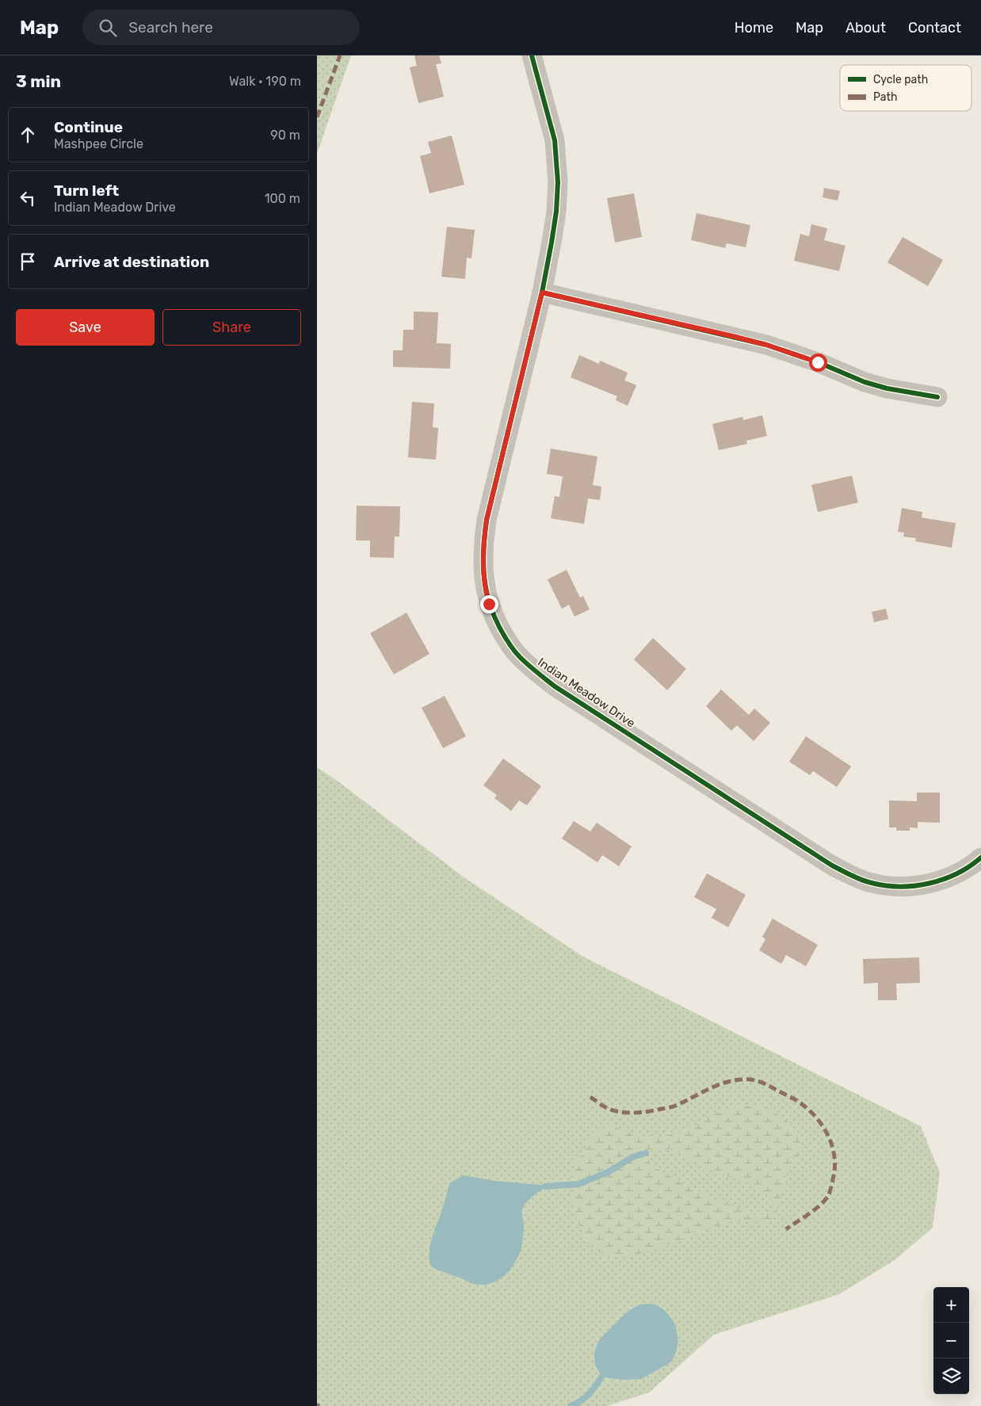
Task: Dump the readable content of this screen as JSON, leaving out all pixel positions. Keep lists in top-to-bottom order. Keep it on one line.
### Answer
{"streets":{"street":["Indian Meadow Drive"]},"legend":["Cycle path","Path"],"page":{"header":"Map","search":"Search here","nav":["Home","Map","About","Contact"],"heading":["3 min","Walk · 190 m"],"list":[["Continue","Mashpee Circle","90 m"],["Turn left","Indian Meadow Drive","100 m"],"Arrive at destination"],"buttons":["Save","Share"],"map_buttons":["+","−"]}}
